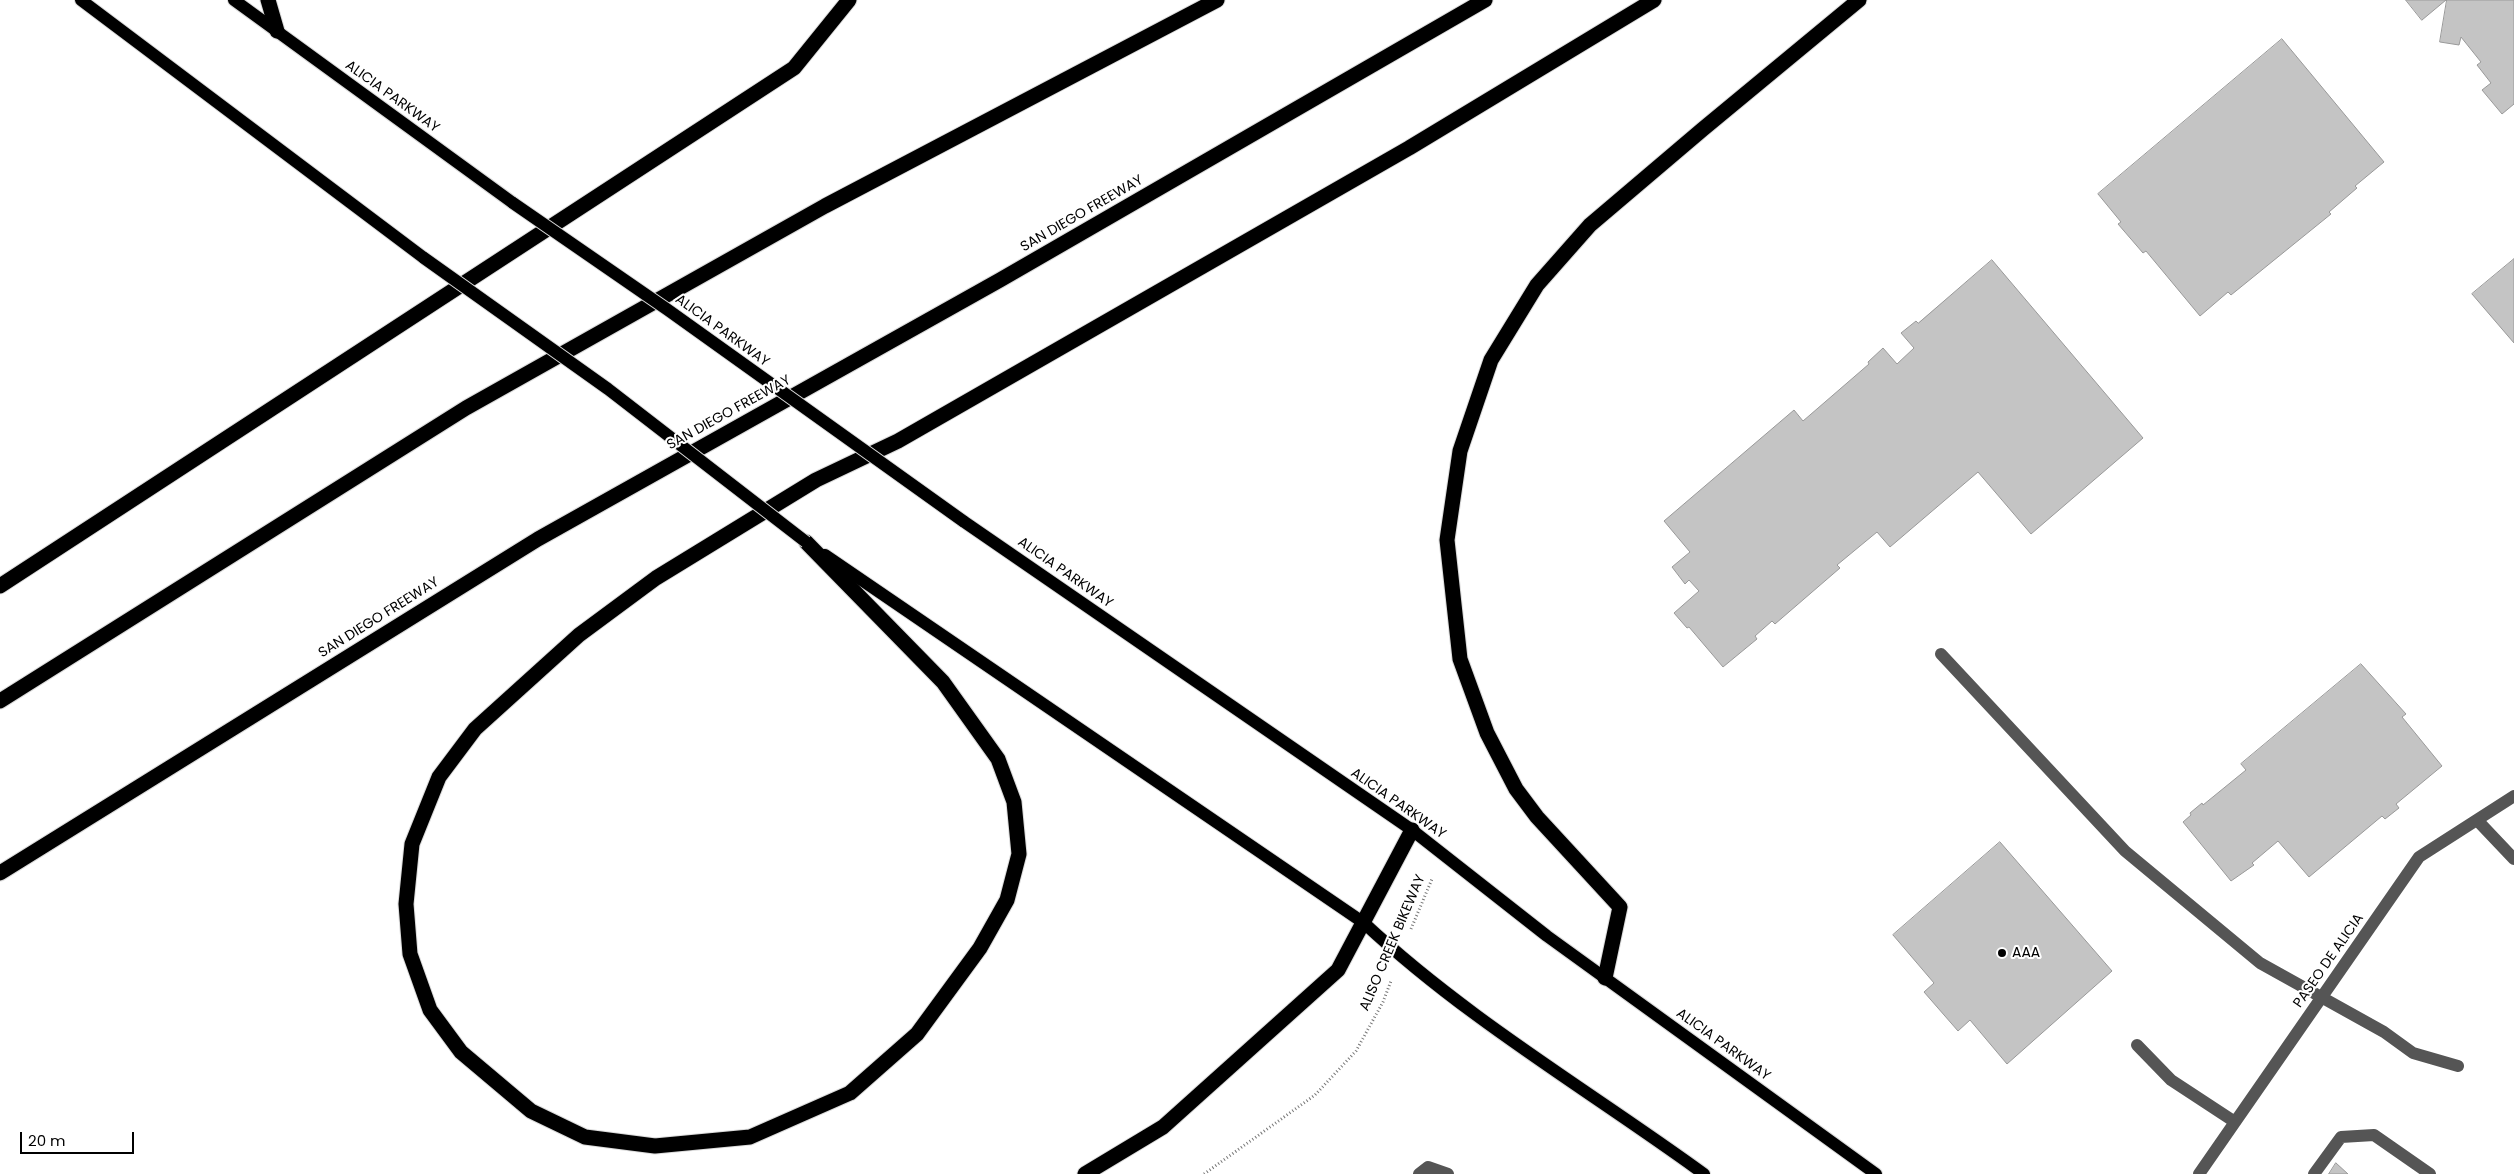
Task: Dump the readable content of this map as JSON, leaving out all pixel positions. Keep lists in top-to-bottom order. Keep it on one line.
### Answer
{"streets":{"highway":["SAN DIEGO FREEWAY"],"main road":["ALICIA PARKWAY"],"street":["PASEO DE ALICIA"],"path":["ALISO CREEK BIKEWAY"]},"crossings":[["ALICIA PARKWAY","ALISO CREEK BIKEWAY"]],"places":["AAA"],"scale_bar":"20 m"}
